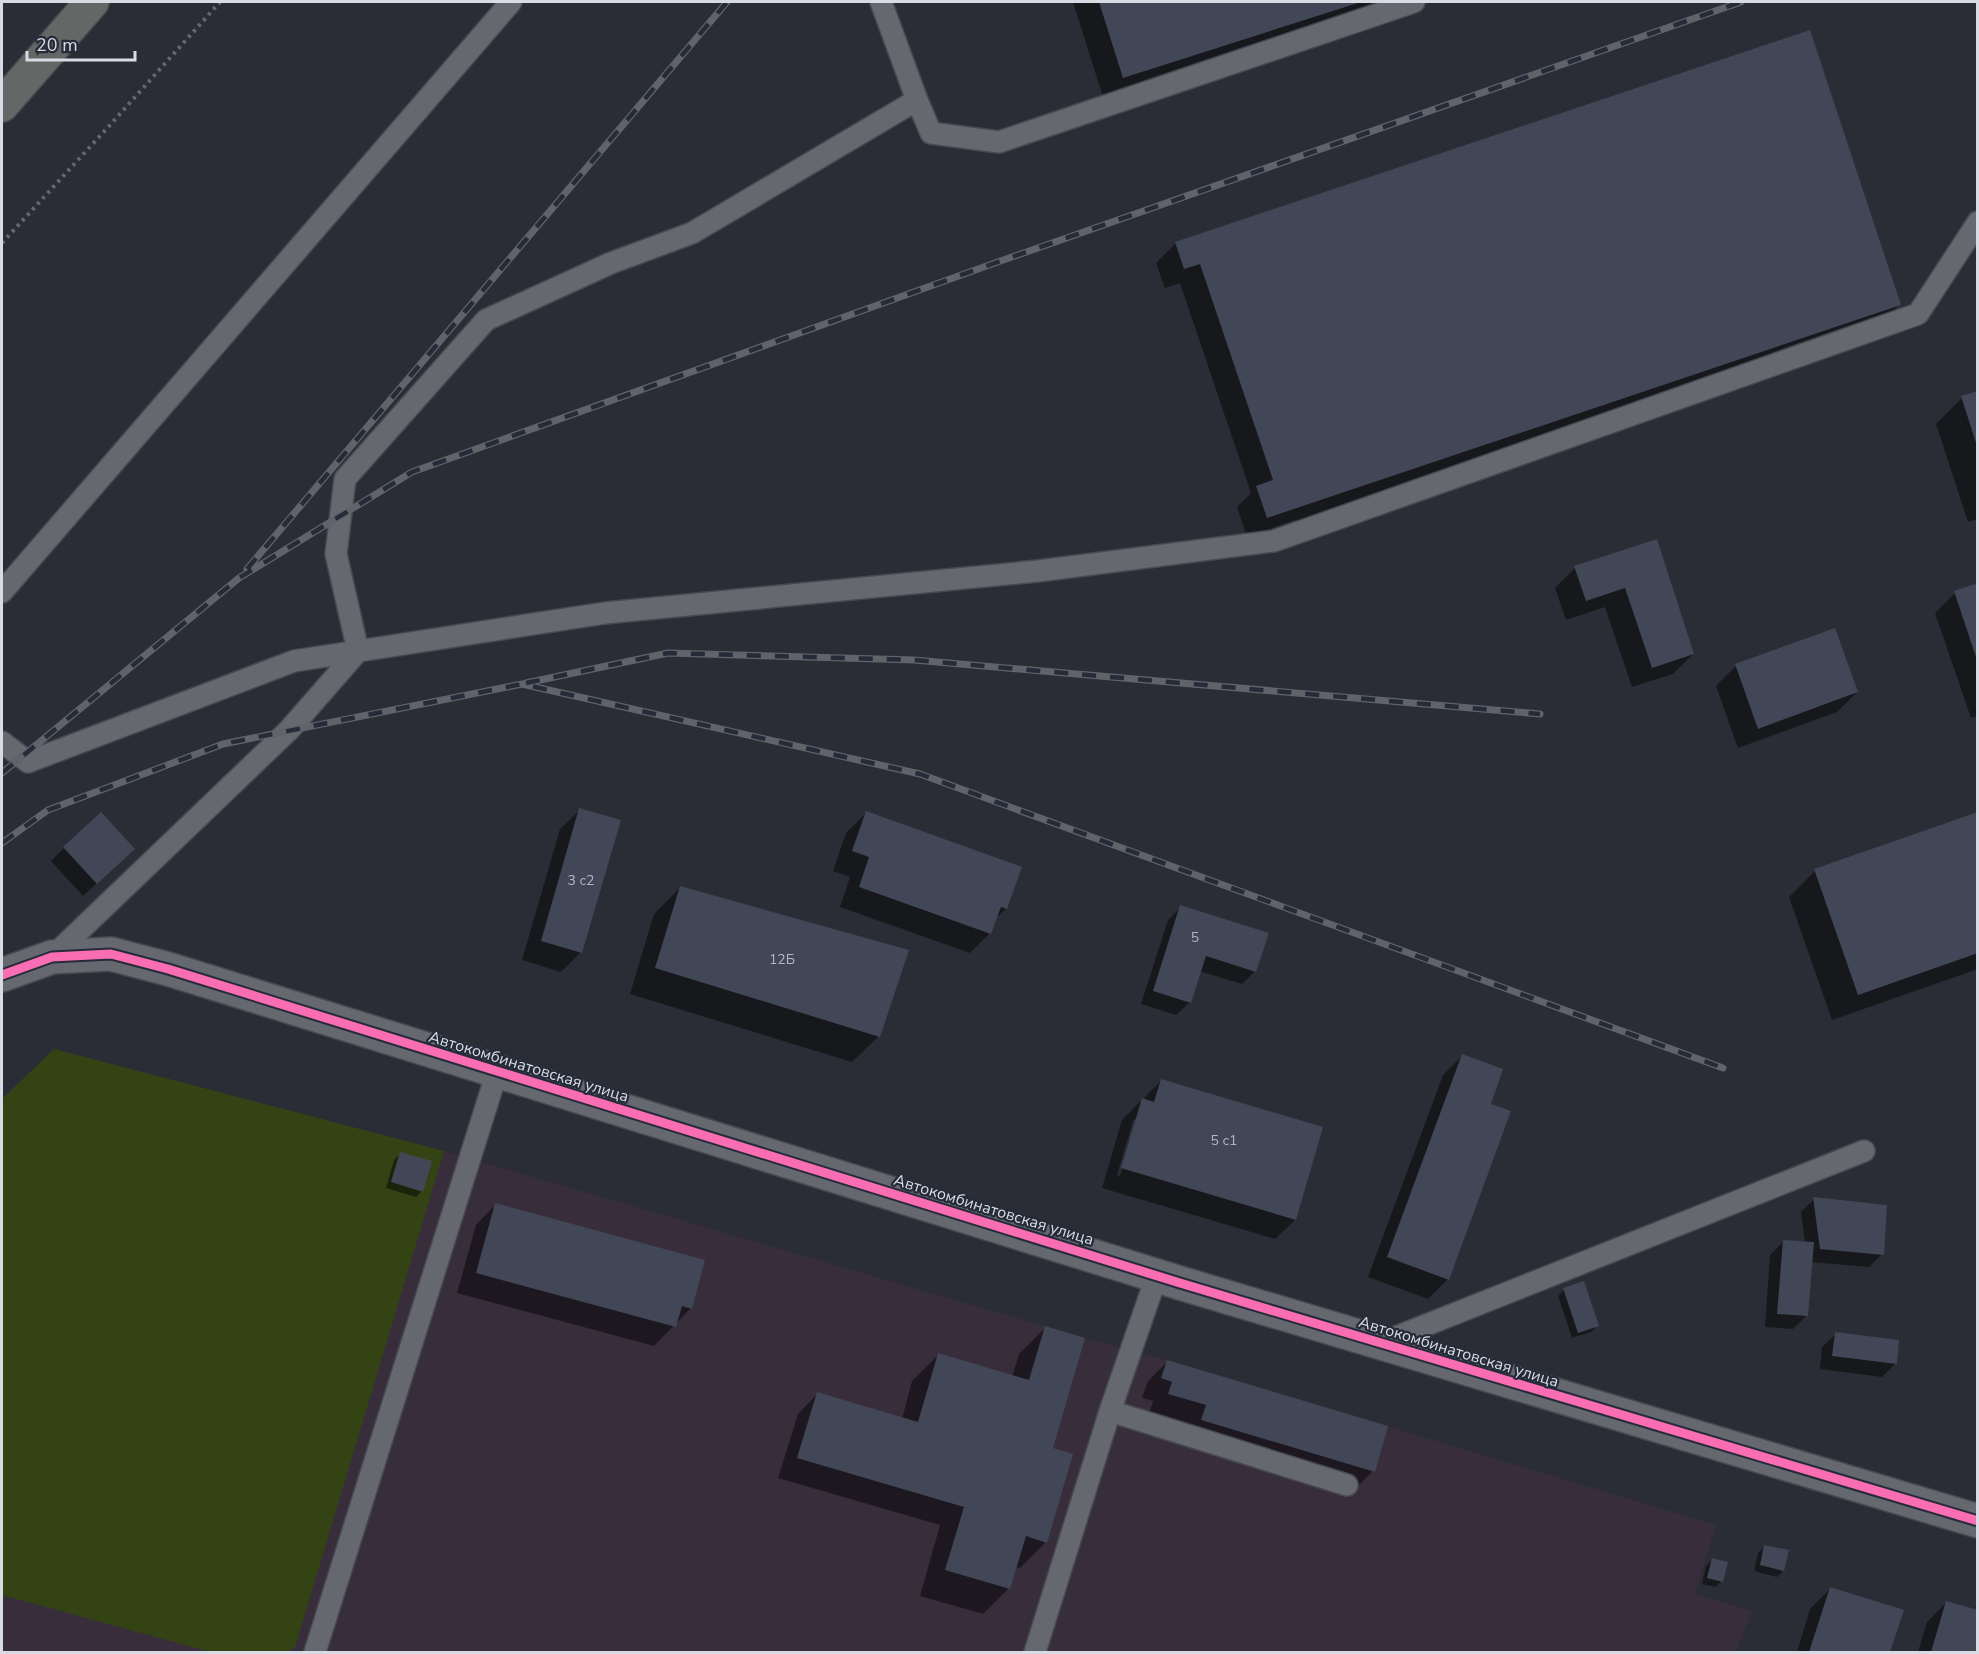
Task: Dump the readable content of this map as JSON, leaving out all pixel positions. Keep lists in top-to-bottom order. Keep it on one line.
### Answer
{"streets":{"street":["Автокомбинатовская улица"]},"house_numbers":["3 с2","5","12Б","5 с1"],"scale_bar":"20 m"}
